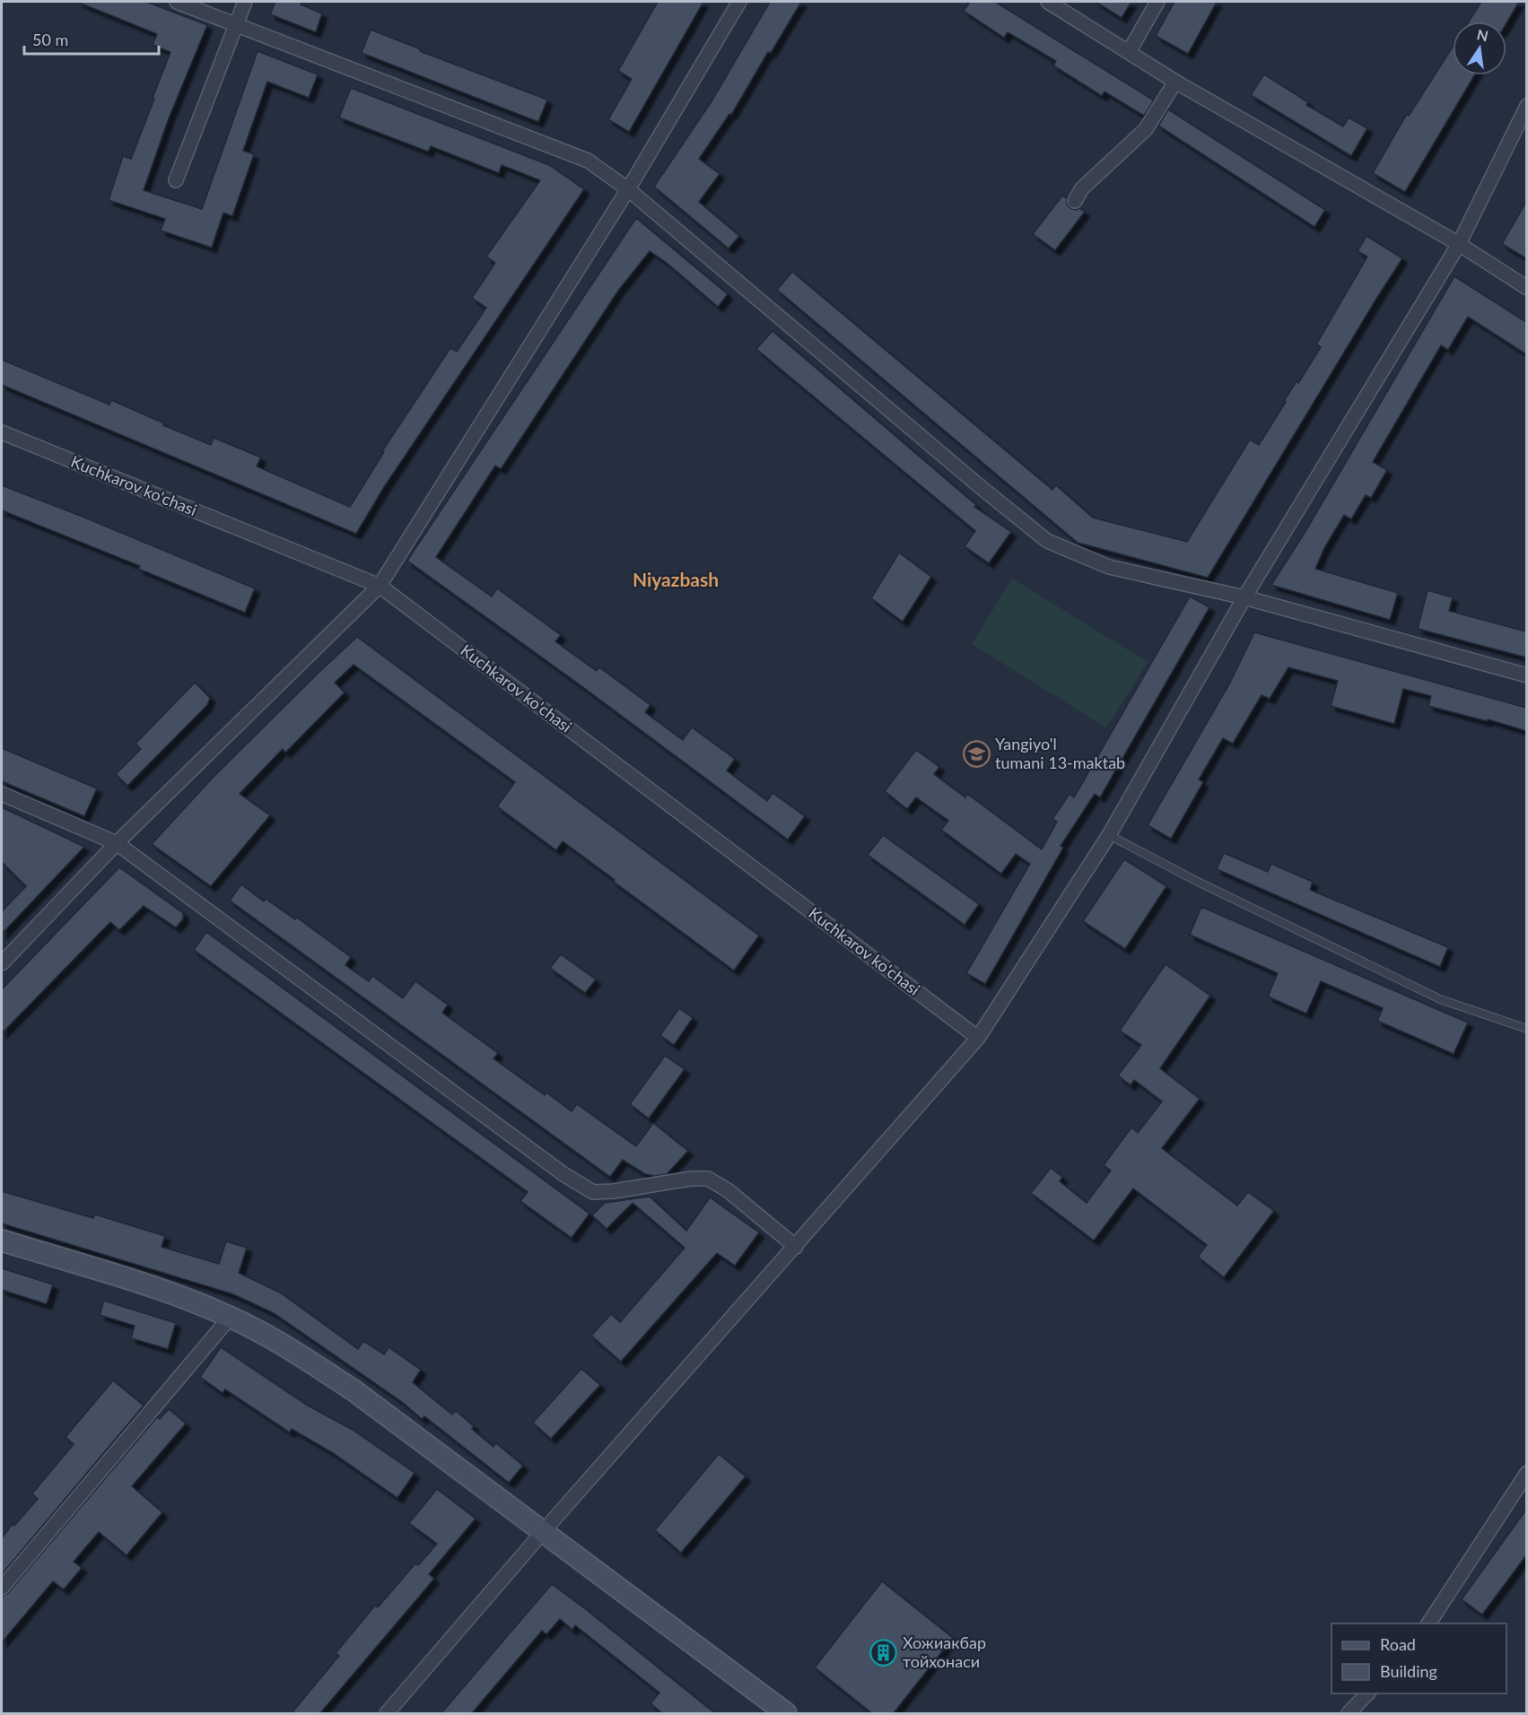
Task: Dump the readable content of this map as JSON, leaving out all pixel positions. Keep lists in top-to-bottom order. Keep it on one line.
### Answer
{"streets":{"street":["Kuchkarov ko'chasi"]},"districts":["Niyazbash"],"places":{"school or university":["Yangiyo'l tumani 13-maktab"],"building":["Хожиакбар тойхонаси"]},"legend":["Road","Building"],"scale_bar":"50 m","north":"top"}
